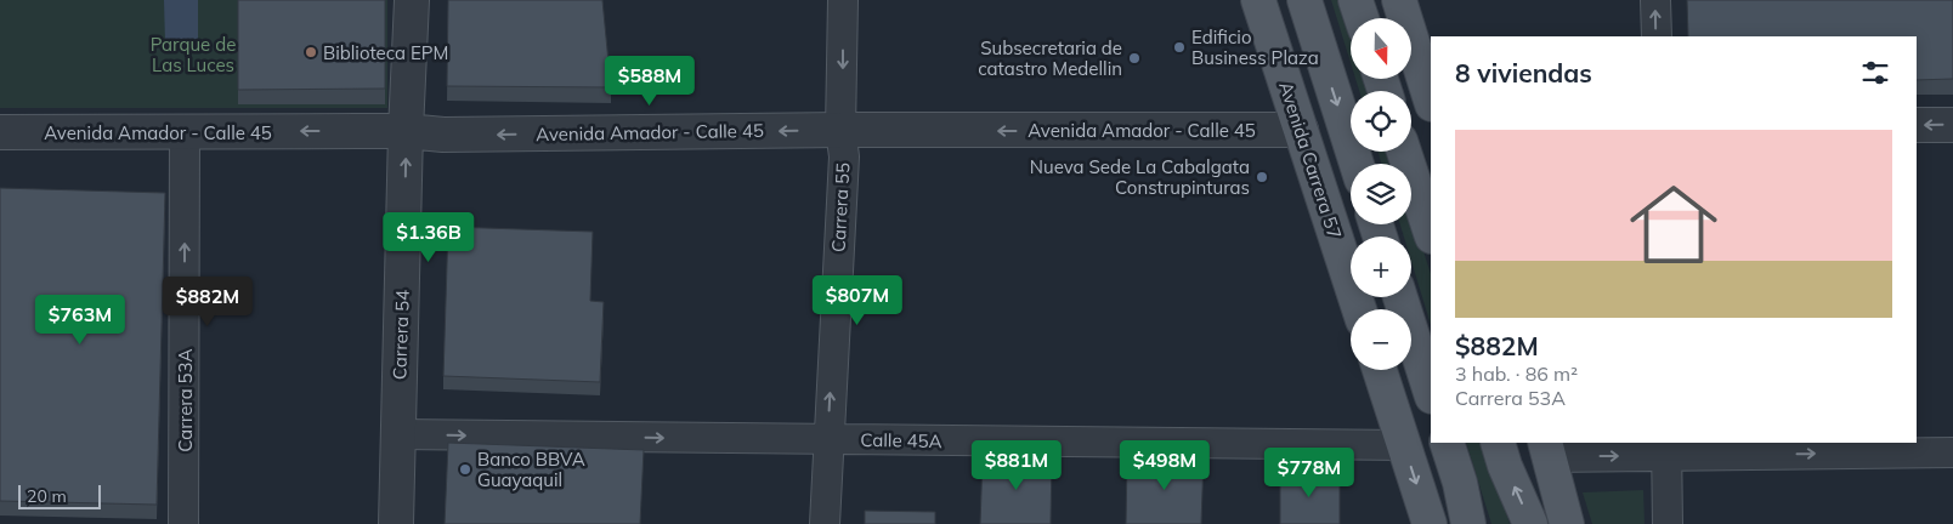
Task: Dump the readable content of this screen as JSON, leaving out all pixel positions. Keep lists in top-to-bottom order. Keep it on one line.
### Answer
{"streets":{"main road":["Avenida Carrera 57"],"street":["Avenida Amador - Calle 45","Carrera 55","Carrera 54","Carrera 53A","Calle 45A"]},"crossings":[["Avenida Amador - Calle 45","Avenida Carrera 57"],["Avenida Amador - Calle 45","Carrera 55"],["Avenida Amador - Calle 45","Carrera 54"],["Avenida Amador - Calle 45","Carrera 53A"],["Carrera 55","Calle 45A"],["Carrera 54","Calle 45A"]],"one_way":["Avenida Amador - Calle 45","Carrera 54","Carrera 53A","Calle 45A"],"parks":["Parque de Las Luces"],"places":["Edificio Business Plaza","Biblioteca EPM","Subsecretaria de catastro Medellin","Nueva Sede La Cabalgata Construpinturas","Banco BBVA Guayaquil"],"scale_bar":"20 m","north":"bottom","page":{"map_buttons":["+","−"],"heading":"8 viviendas","price":["$588M","$1.36B","$807M","$882M","$763M","$881M","$498M","$778M"],"list":[{"name":"$882M","note":"3 hab. · 86 m² · Carrera 53A"}],"scale":"20 m"}}
